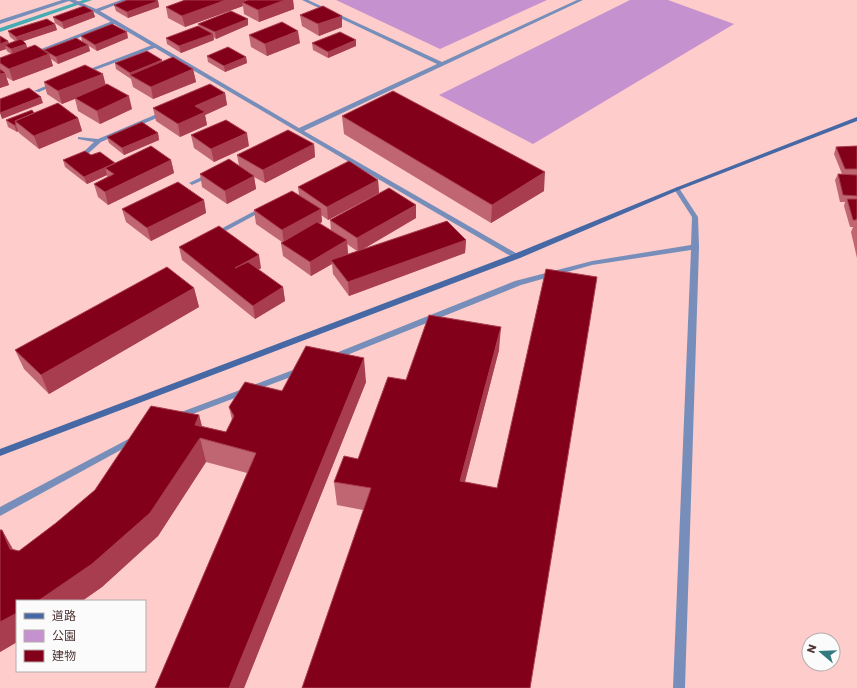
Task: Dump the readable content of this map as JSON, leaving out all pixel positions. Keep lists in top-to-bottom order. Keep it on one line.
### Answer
{"legend":["道路","公園","建物"],"north":"left"}
